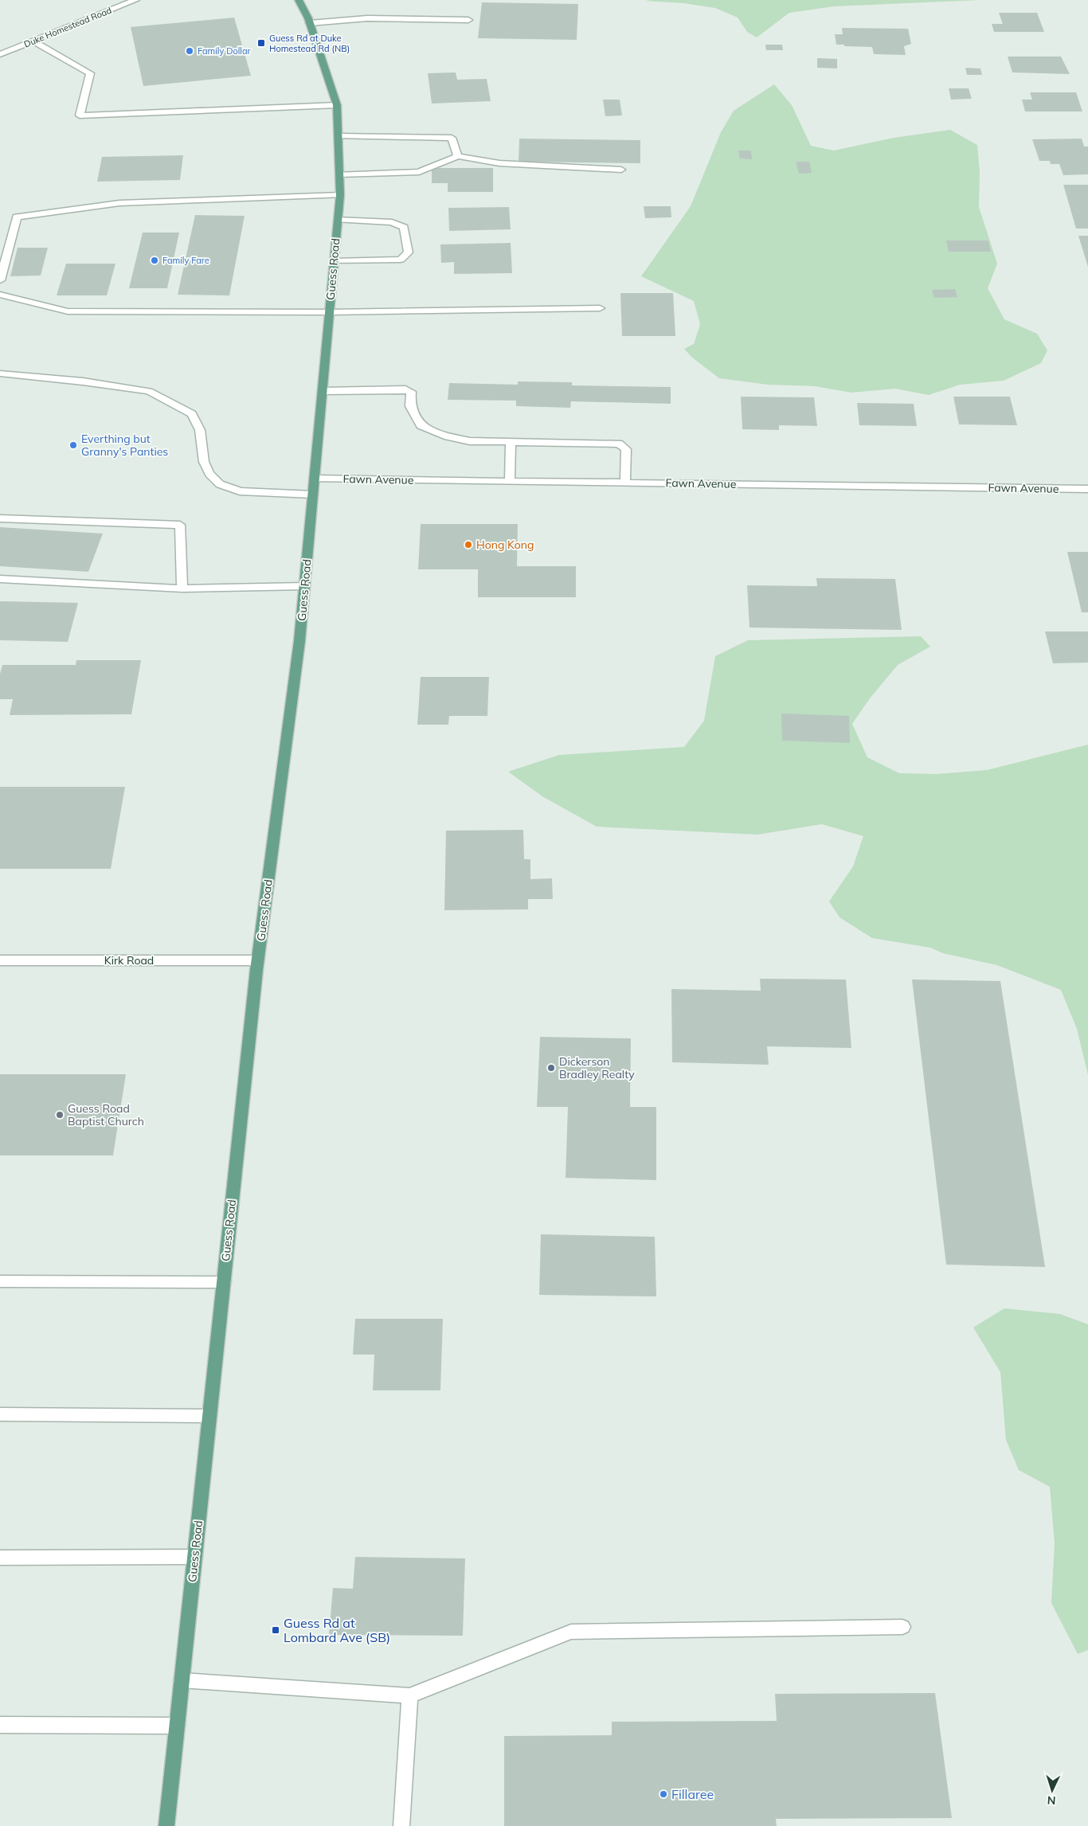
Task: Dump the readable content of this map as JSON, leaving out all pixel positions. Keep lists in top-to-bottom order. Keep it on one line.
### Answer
{"streets":{"main road":["Guess Road"],"street":["Duke Homestead Road","Fawn Avenue","Kirk Road"]},"crossings":[["Guess Road","Fawn Avenue"],["Guess Road","Kirk Road"]],"places":{"transit":["Guess Rd at Duke Homestead Rd (NB)","Guess Rd at Lombard Ave (SB)"],"other":["Family Dollar","Family Fare","Everthing but Granny's Panties","Hong Kong","Dickerson Bradley Realty","Guess Road Baptist Church","Fillaree"]},"north":"bottom"}
